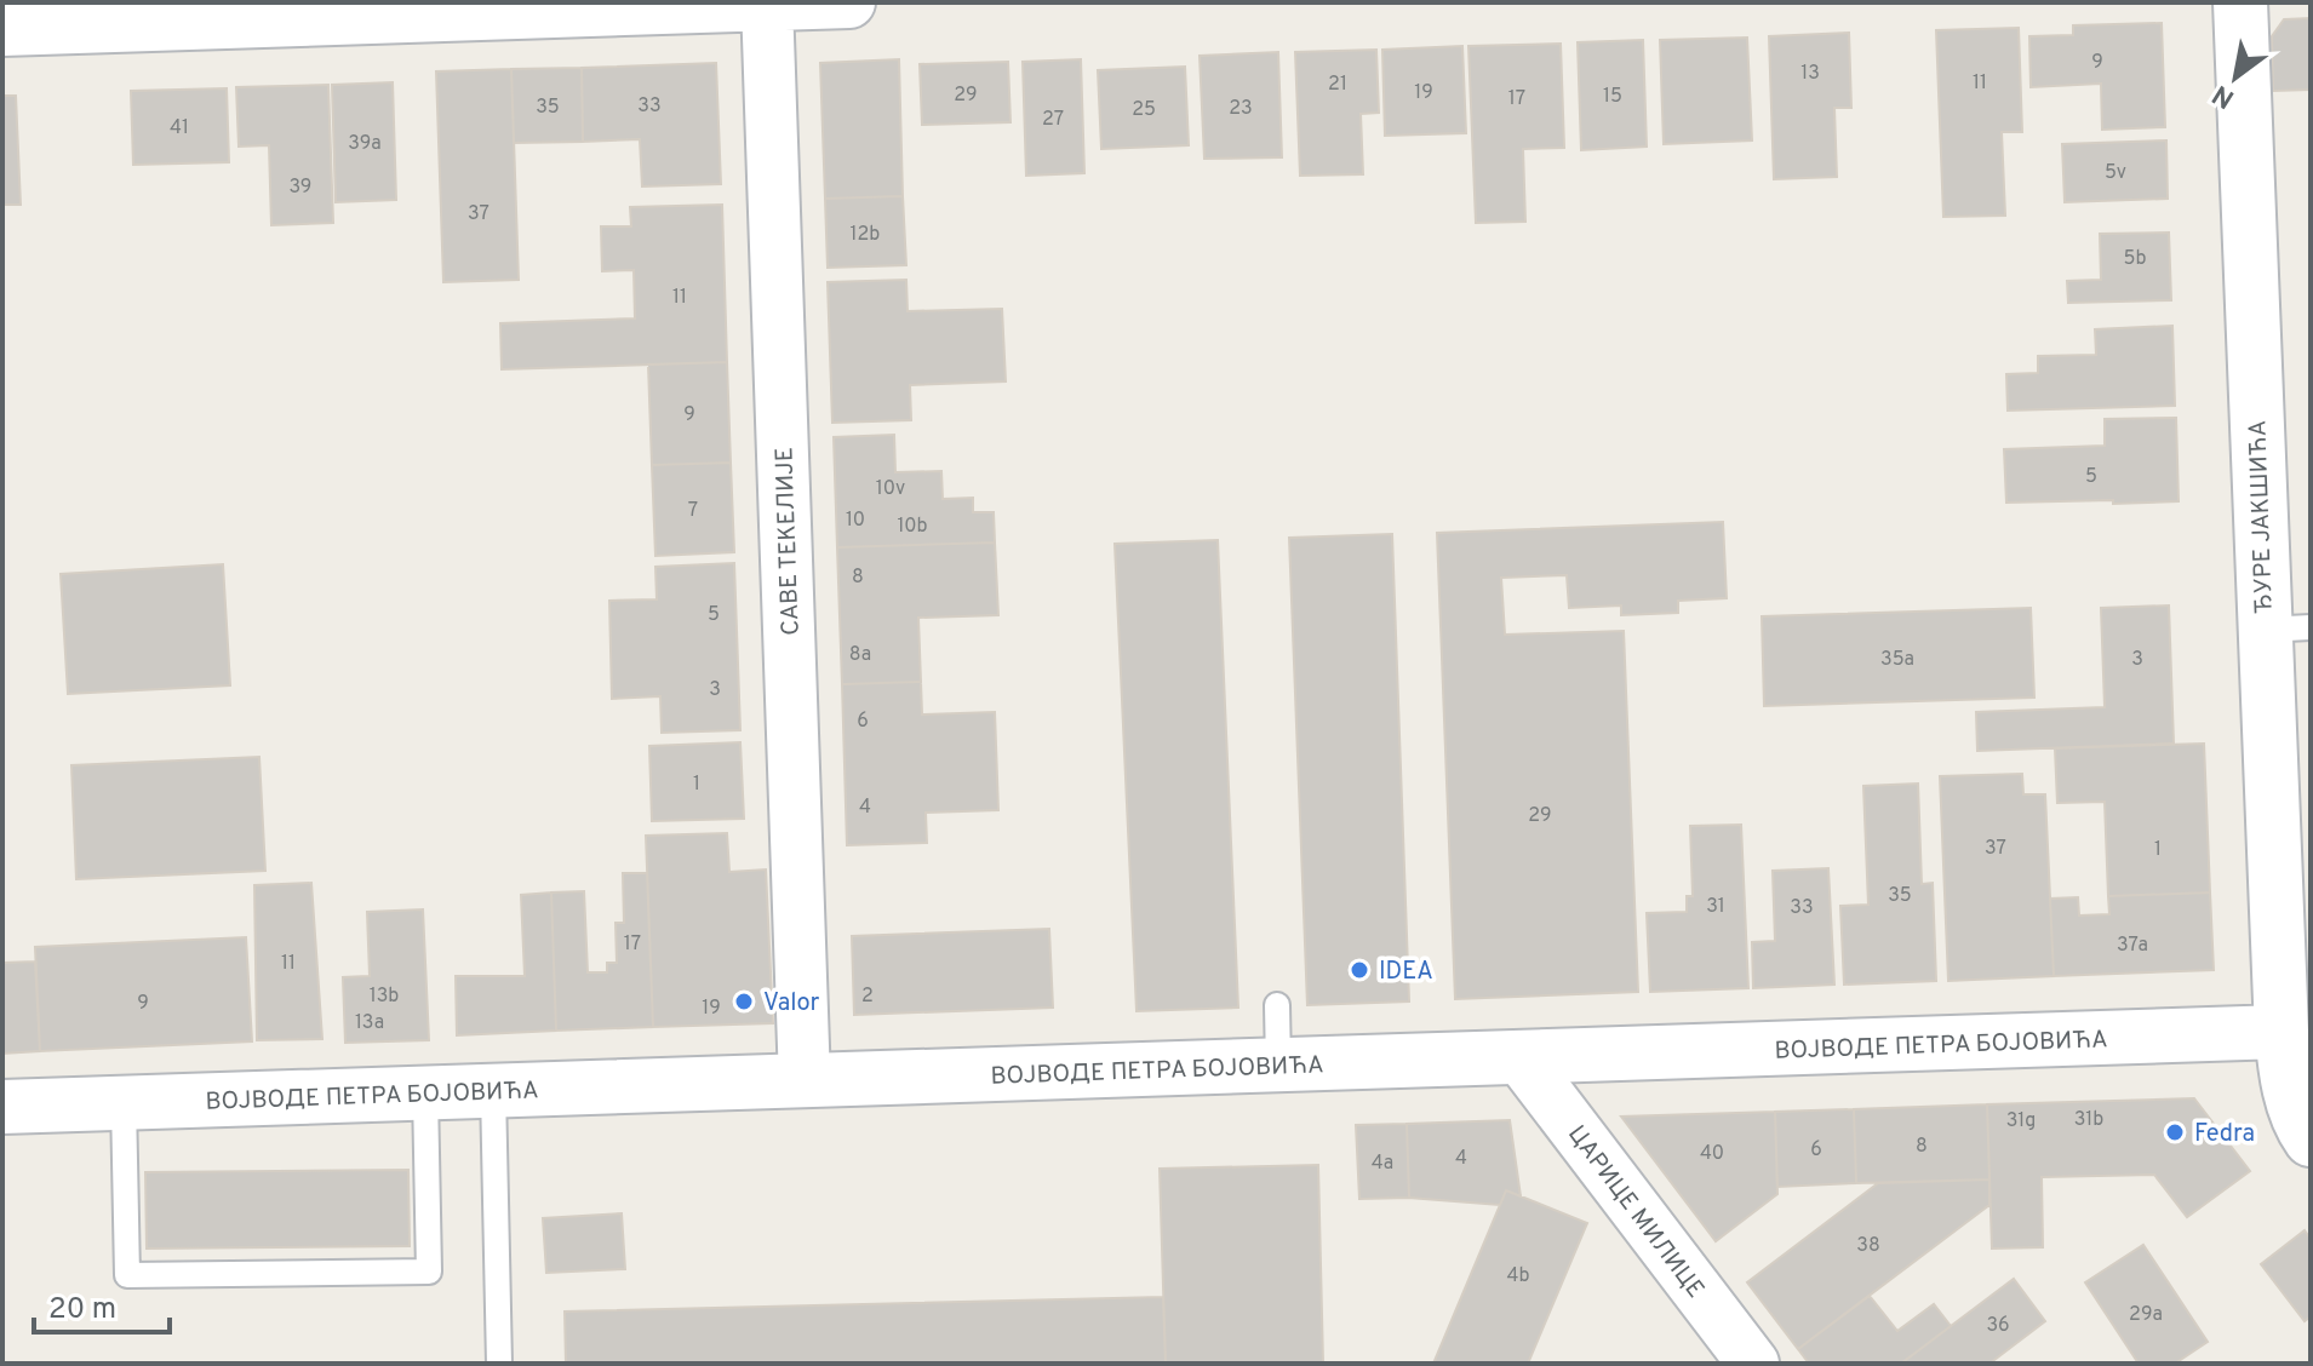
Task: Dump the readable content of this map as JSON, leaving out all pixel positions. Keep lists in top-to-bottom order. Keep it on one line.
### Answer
{"streets":{"street":["ЂУРЕ ЈАКШИЋА","САВЕ ТЕКЕЛИЈЕ","ВОЈВОДЕ ПЕТРА БОЈОВИЋА","ЦАРИЦЕ МИЛИЦЕ"]},"crossings":[["ЂУРЕ ЈАКШИЋА","ВОЈВОДЕ ПЕТРА БОЈОВИЋА"],["САВЕ ТЕКЕЛИЈЕ","ВОЈВОДЕ ПЕТРА БОЈОВИЋА"],["ВОЈВОДЕ ПЕТРА БОЈОВИЋА","ЦАРИЦЕ МИЛИЦЕ"]],"places":["IDEA","Valor","Fedra"],"house_numbers":["9","13","11","21","19","29","15","17","33","35","23","25","27","41","39a","5v","39","37","12b","5b","11","9","5","10v","7","10","10b","8","5","8a","35a","3","3","6","1","4","29","37","1","35","31","33","17","37a","11","13b","2","9","19","13a","31b","31g","8","6","40","4","4a","38","4b","29a","36"],"scale_bar":"20 m","north":"bottom left"}
